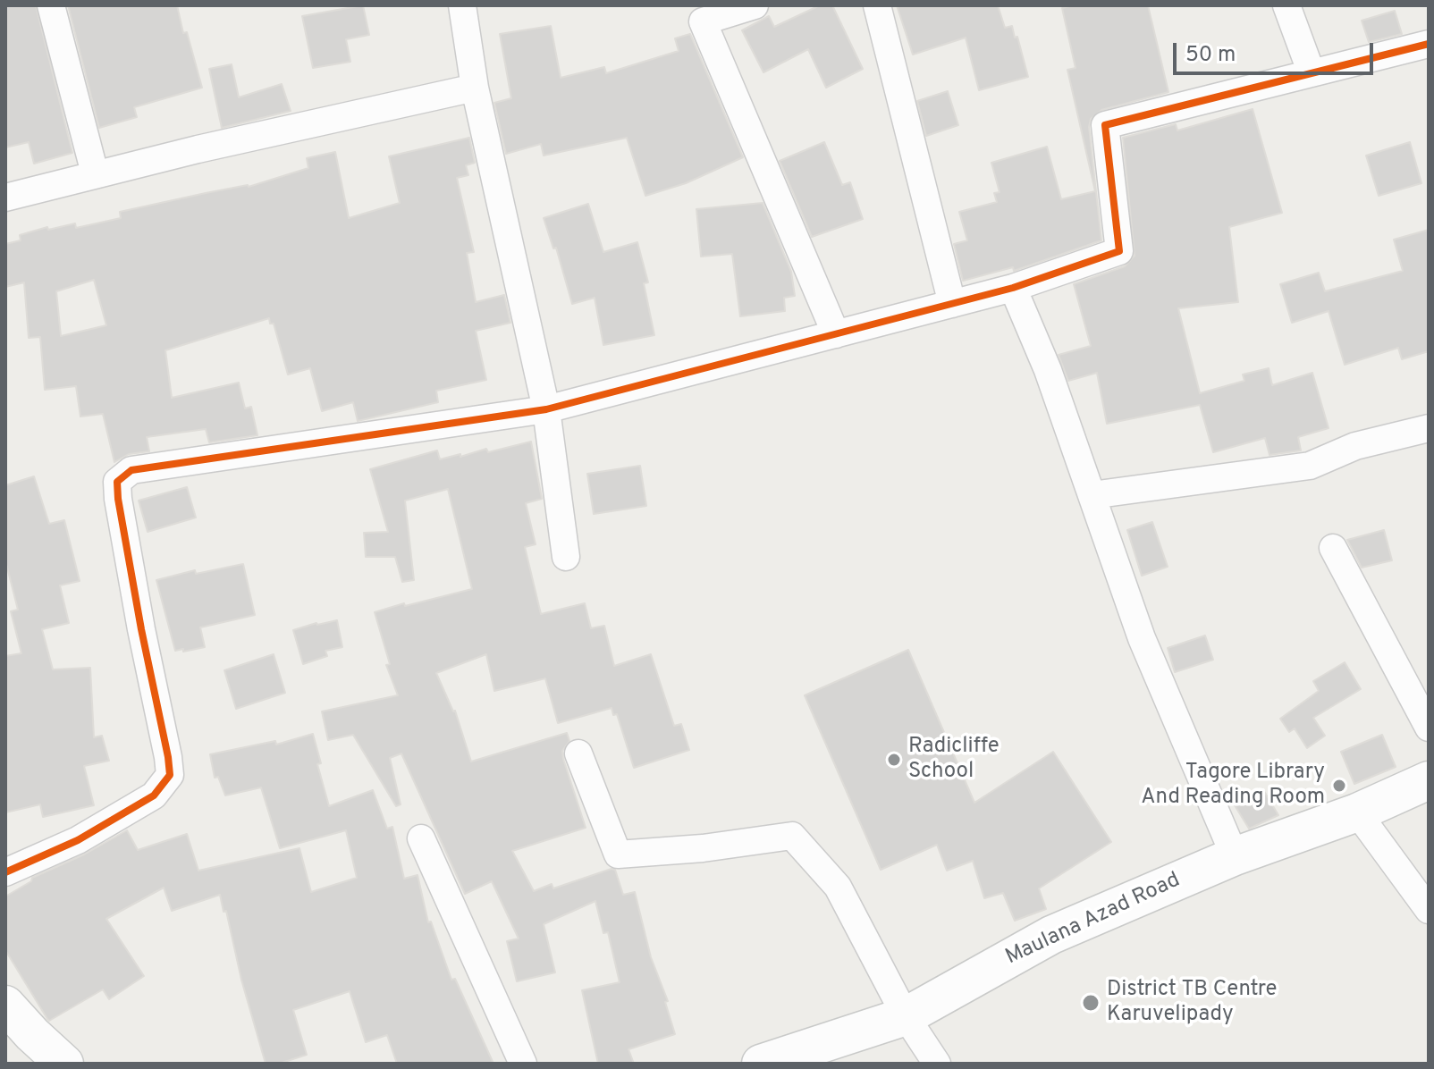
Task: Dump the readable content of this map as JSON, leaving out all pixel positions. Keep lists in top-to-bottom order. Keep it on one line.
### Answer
{"streets":{"main road":["Maulana Azad Road"]},"places":["Radicliffe School","Tagore Library And Reading Room","District TB Centre Karuvelipady"],"scale_bar":"50 m"}
